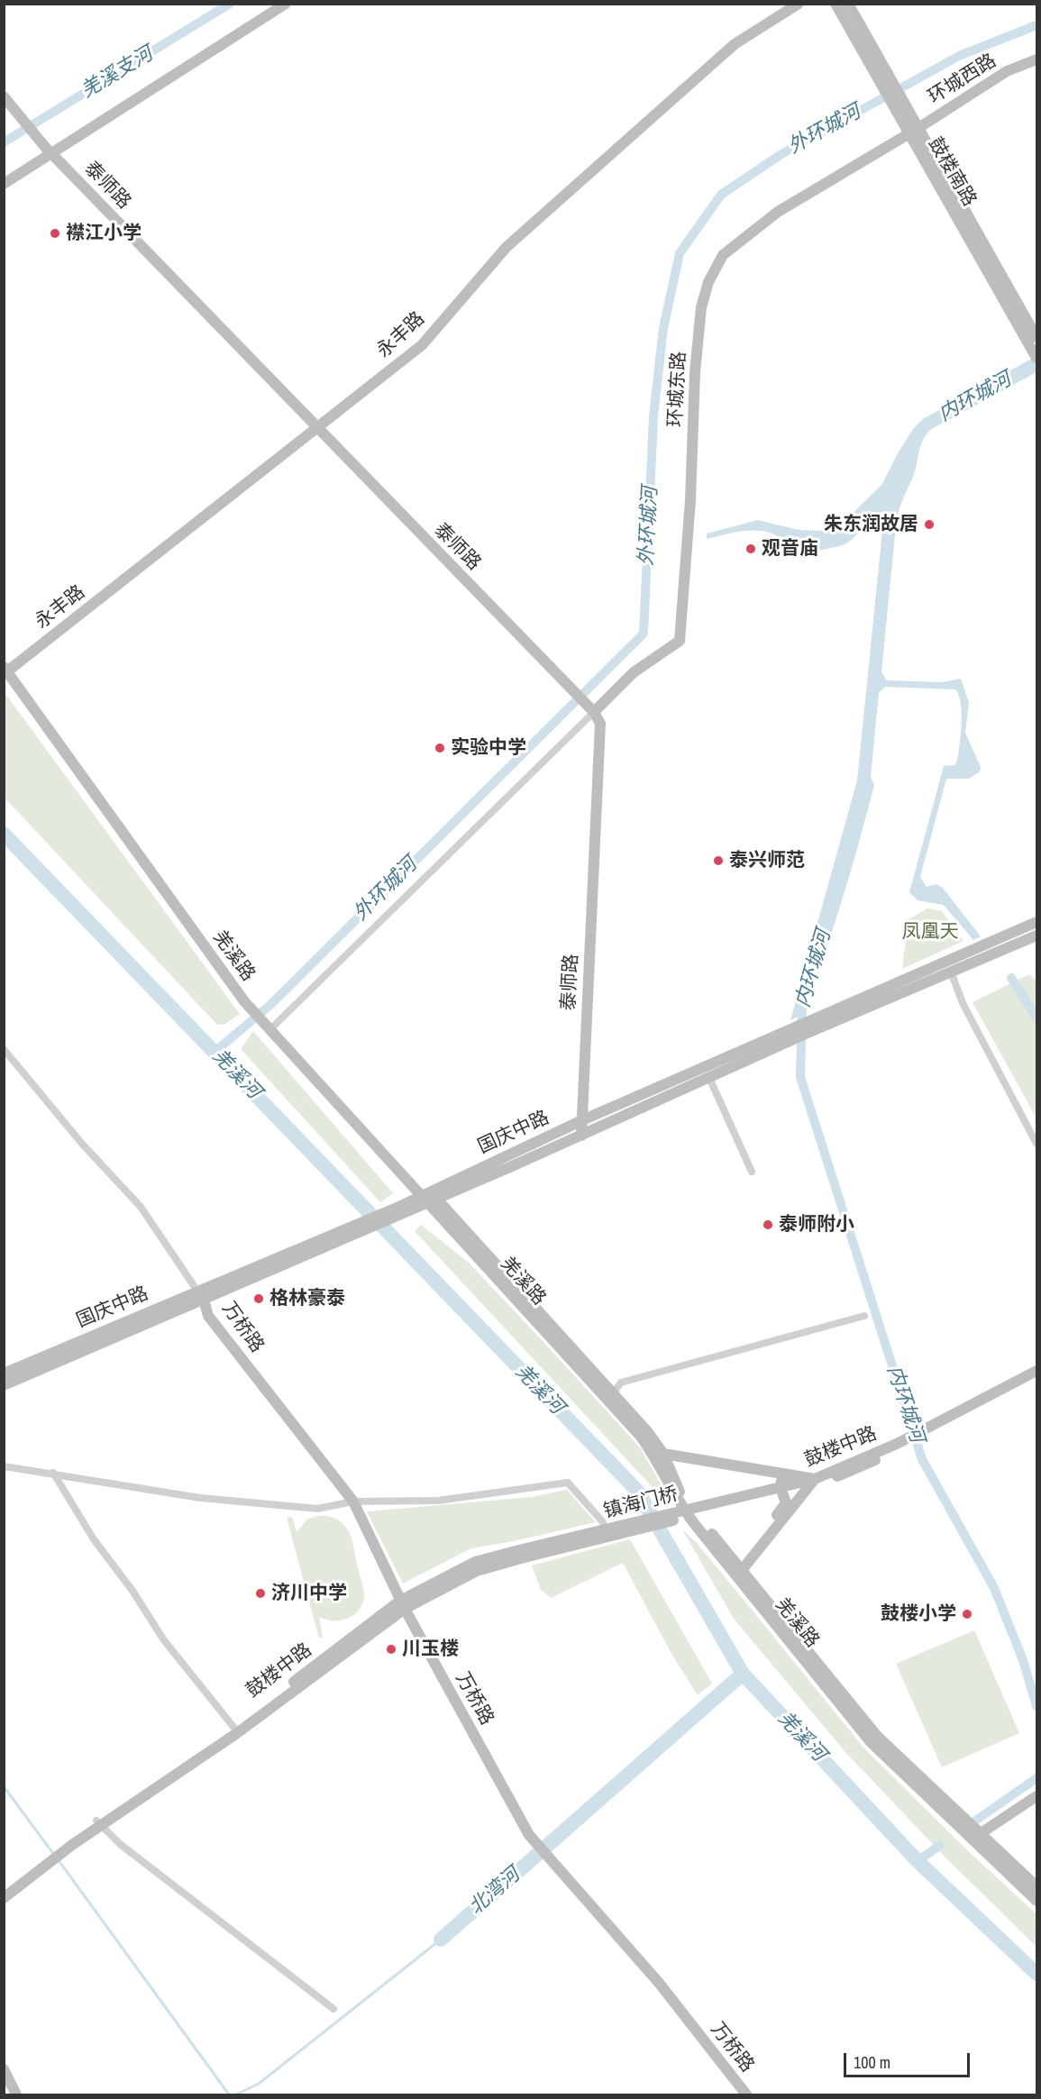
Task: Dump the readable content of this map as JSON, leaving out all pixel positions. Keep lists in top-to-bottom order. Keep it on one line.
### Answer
{"streets":{"street":["环城西路","鼓楼南路","泰师路","永丰路","环城东路","羌溪路","国庆中路","万桥路","鼓楼中路","镇海门桥"]},"crossings":[["环城西路","鼓楼南路"],["环城西路","环城东路"],["鼓楼南路","环城东路"],["泰师路","永丰路"],["泰师路","环城东路"],["泰师路","国庆中路"],["永丰路","羌溪路"],["羌溪路","国庆中路"],["国庆中路","万桥路"],["万桥路","鼓楼中路"],["鼓楼中路","镇海门桥"]],"water":["羌溪支河","外环城河","内环城河","羌溪河","北湾河"],"parks":["凤凰天"],"places":["襟江小学","朱东润故居","观音庙","实验中学","泰兴师范","泰师附小","格林豪泰","济川中学","鼓楼小学","川玉楼"],"scale_bar":"100 m"}
